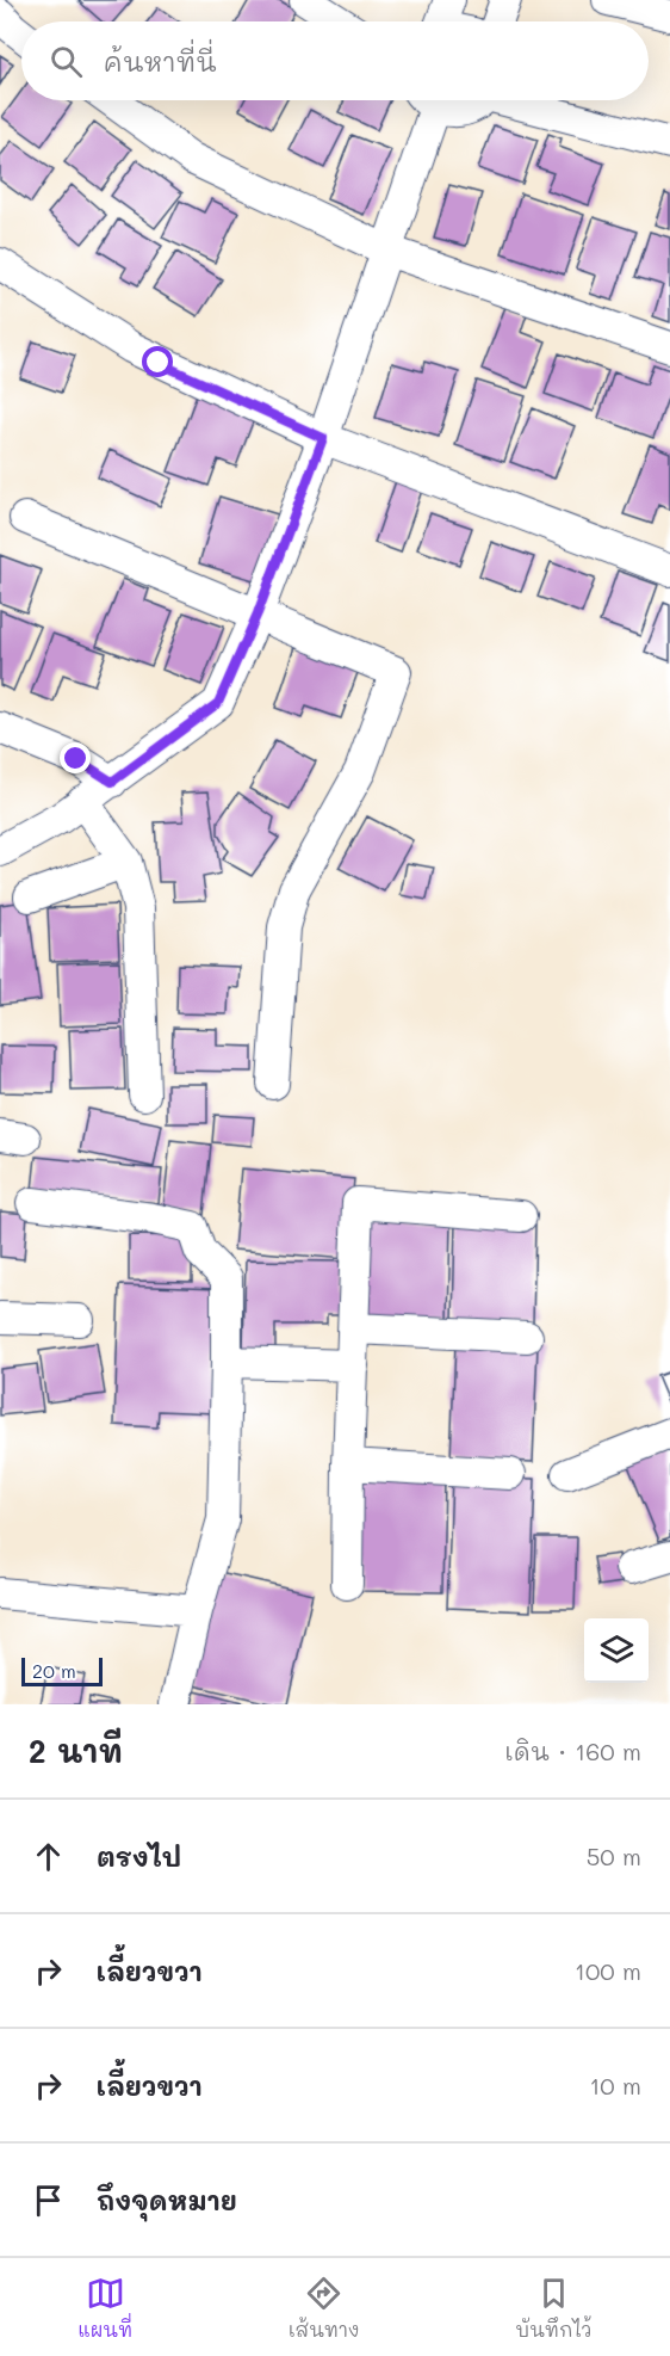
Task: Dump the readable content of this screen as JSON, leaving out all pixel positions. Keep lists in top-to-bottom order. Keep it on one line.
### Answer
{"scale_bar":"20 m","page":{"search":"ค้นหาที่นี่","scale":"20 m","heading":["2 นาที","เดิน · 160 m"],"list":[["ตรงไป","50 m"],["เลี้ยวขวา","100 m"],["เลี้ยวขวา","10 m"],"ถึงจุดหมาย"],"nav":["แผนที่","เส้นทาง","บันทึกไว้"]}}
